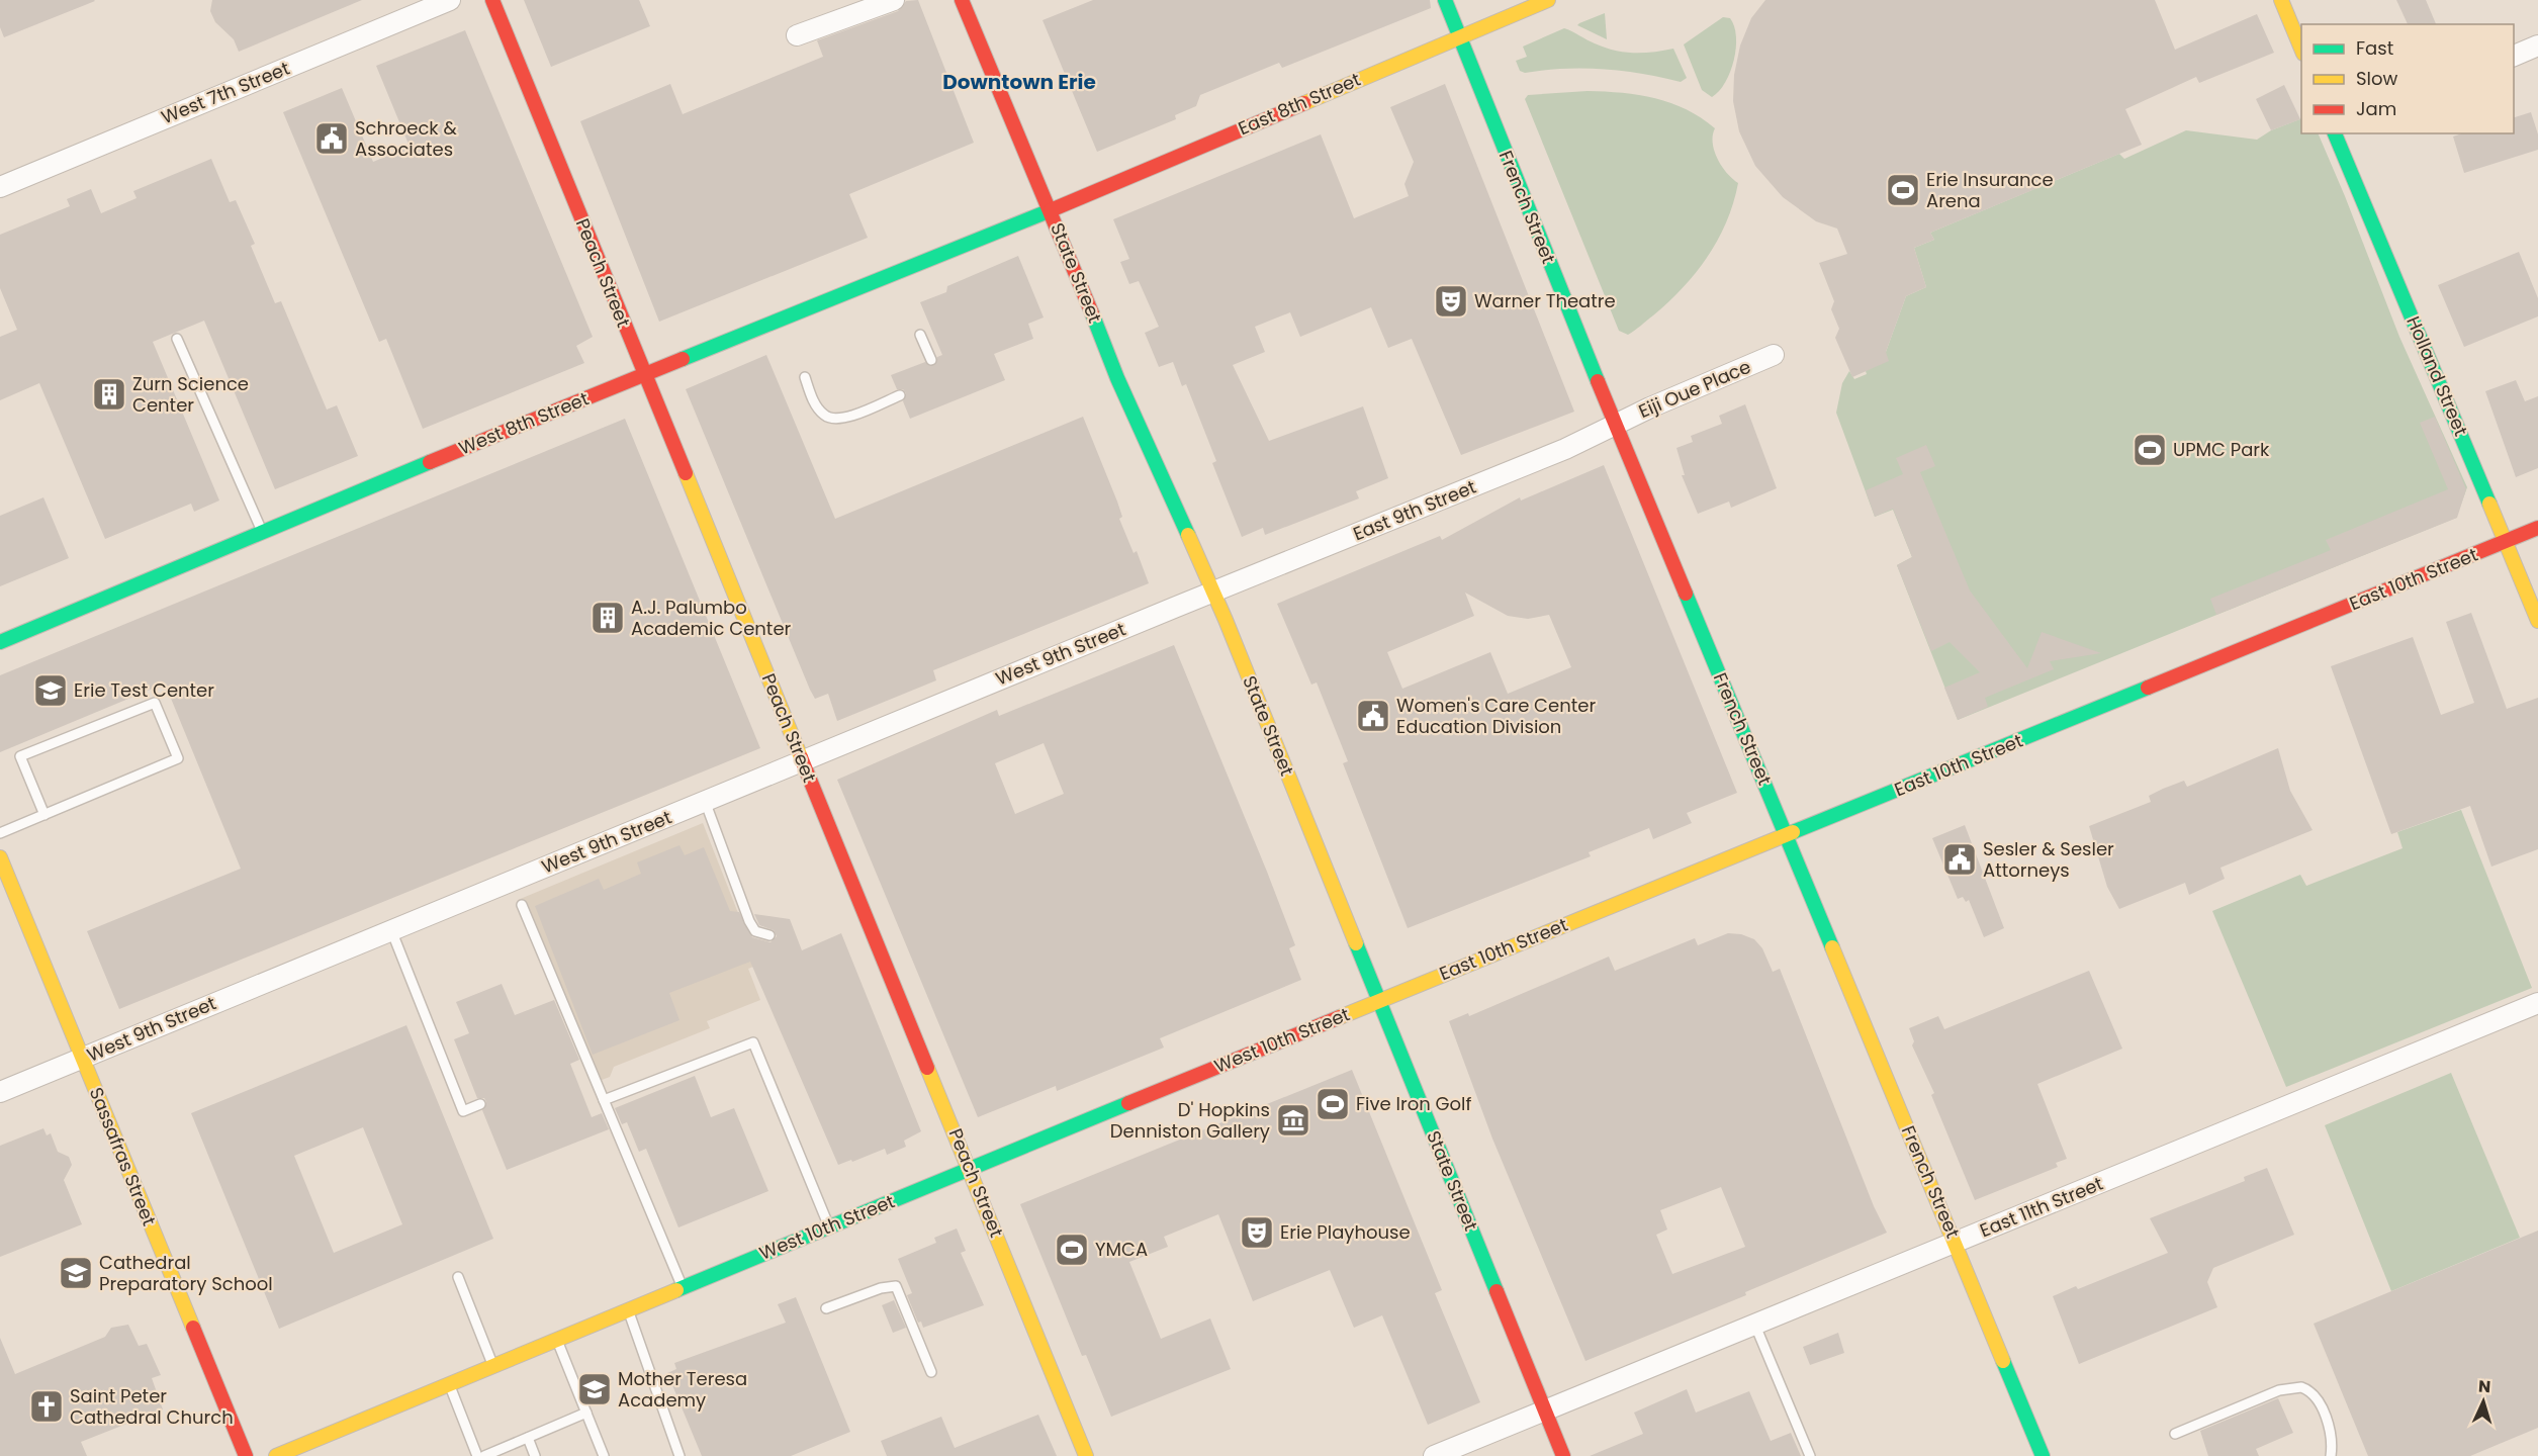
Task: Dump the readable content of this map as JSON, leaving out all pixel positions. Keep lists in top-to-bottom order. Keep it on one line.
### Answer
{"streets":{"street":["West 7th Street","East 8th Street","French Street","Peach Street","State Street","Holland Street","Eiji Oue Place","West 8th Street","East 9th Street","East 10th Street","West 9th Street","West 10th Street","Sassafras Street","East 11th Street"]},"crossings":[["East 8th Street","French Street"],["East 8th Street","State Street"],["East 8th Street","West 8th Street"],["French Street","Eiji Oue Place"],["French Street","East 9th Street"],["French Street","East 10th Street"],["French Street","East 11th Street"],["Peach Street","West 8th Street"],["Peach Street","West 9th Street"],["Peach Street","West 10th Street"],["State Street","West 8th Street"],["State Street","East 9th Street"],["State Street","East 10th Street"],["State Street","West 9th Street"],["State Street","West 10th Street"],["State Street","East 11th Street"],["Holland Street","East 10th Street"],["Eiji Oue Place","East 9th Street"],["East 9th Street","West 9th Street"],["East 10th Street","West 10th Street"],["West 9th Street","Sassafras Street"]],"districts":["Downtown Erie"],"places":{"public building":["Schroeck & Associates","Women's Care Center Education Division","Sesler & Sesler Attorneys"],"sports":["Erie Insurance Arena","UPMC Park","Five Iron Golf","YMCA"],"theatre":["Warner Theatre","Erie Playhouse"],"building":["Zurn Science Center","A.J. Palumbo Academic Center"],"school or university":["Erie Test Center","Cathedral Preparatory School","Mother Teresa Academy"],"museum":["D' Hopkins Denniston Gallery"],"church":["Saint Peter Cathedral Church"]},"legend":["Fast","Slow","Jam"],"north":"top"}
